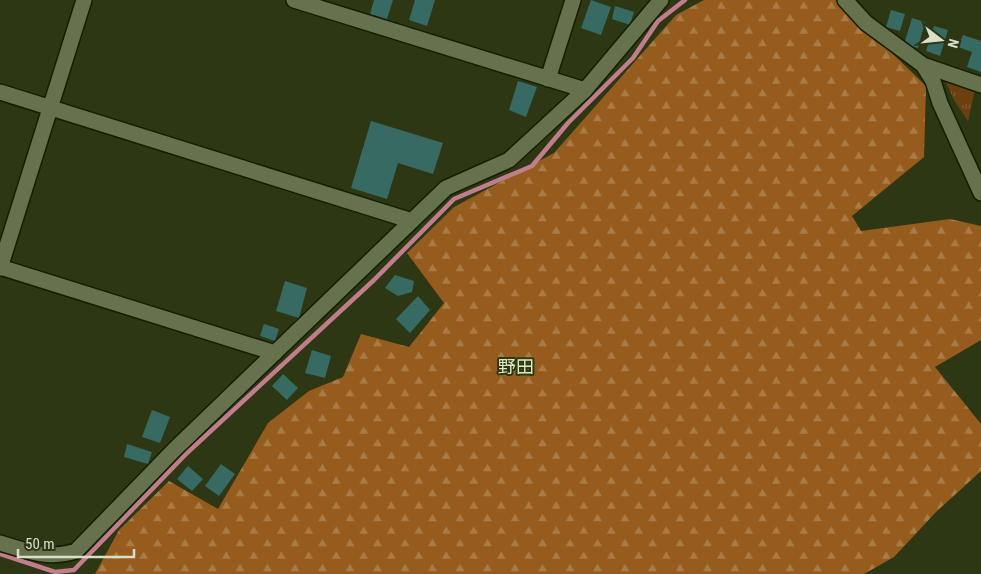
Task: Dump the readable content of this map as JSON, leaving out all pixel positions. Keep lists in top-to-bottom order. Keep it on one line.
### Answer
{"districts":["野田"],"scale_bar":"50 m","north":"right"}
